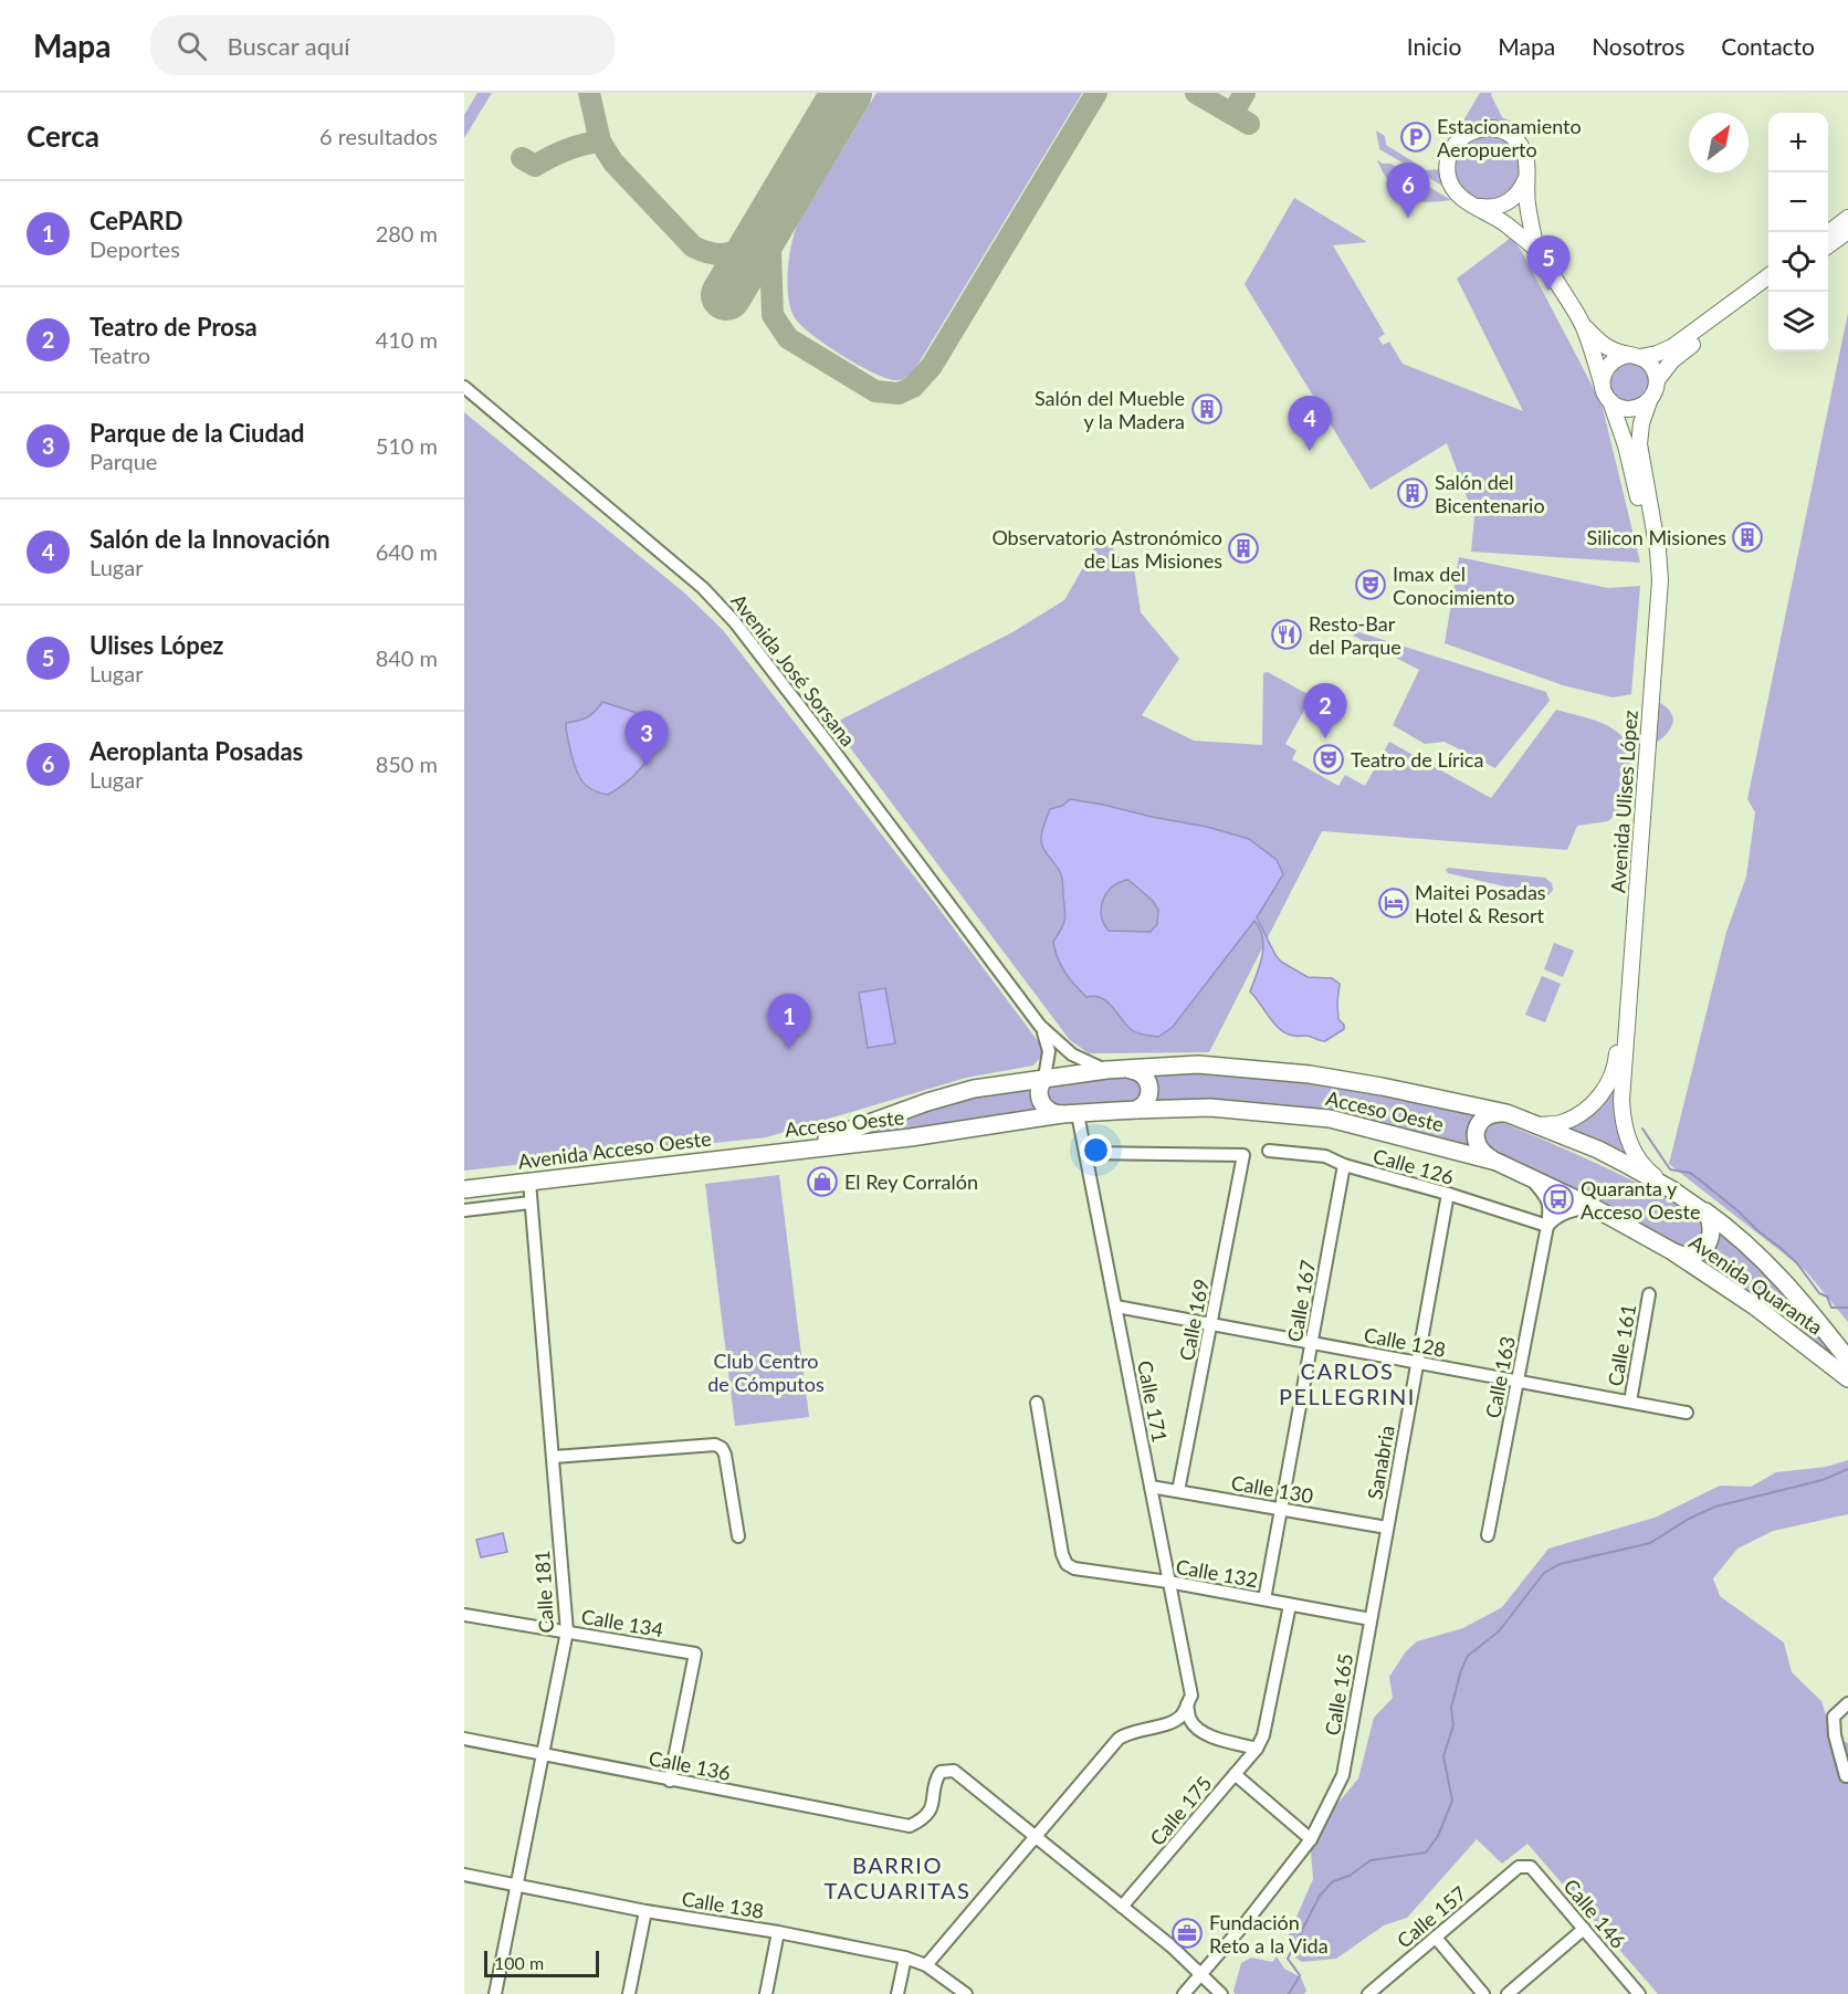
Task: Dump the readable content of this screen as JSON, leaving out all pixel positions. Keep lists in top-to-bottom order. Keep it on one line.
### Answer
{"streets":{"highway":["Acceso Oeste","Avenida Acceso Oeste","Avenida Quaranta"],"main road":["Avenida Ulises López"],"street":["Avenida José Sorsana","Calle 126","Calle 167","Calle 169","Calle 128","Calle 161","Calle 163","Calle 171","Sanabria","Calle 130","Calle 132","Calle 181","Calle 134","Calle 165","Calle 136","Calle 175","Calle 138","Calle 146","Calle 157"]},"crossings":[["Avenida José Sorsana","Acceso Oeste"],["Avenida Ulises López","Acceso Oeste"],["Avenida Ulises López","Avenida Quaranta"],["Acceso Oeste","Avenida Acceso Oeste"],["Acceso Oeste","Avenida Quaranta"],["Acceso Oeste","Calle 163"],["Acceso Oeste","Calle 171"],["Avenida Acceso Oeste","Calle 181"],["Calle 126","Calle 167"],["Calle 126","Calle 163"],["Calle 126","Sanabria"],["Calle 167","Calle 128"],["Calle 167","Calle 130"],["Calle 167","Calle 132"],["Calle 169","Calle 128"],["Calle 169","Calle 171"],["Calle 169","Calle 130"],["Calle 128","Calle 161"],["Calle 128","Calle 163"],["Calle 128","Calle 171"],["Calle 128","Sanabria"],["Calle 171","Calle 130"],["Calle 171","Calle 132"],["Sanabria","Calle 130"],["Sanabria","Calle 132"],["Sanabria","Calle 165"],["Calle 132","Calle 165"],["Calle 132","Calle 175"],["Calle 181","Calle 134"],["Calle 181","Calle 136"],["Calle 181","Calle 138"],["Calle 134","Calle 136"],["Calle 146","Calle 157"]],"districts":["CARLOS PELLEGRINI","BARRIO TACUARITAS"],"parks":["Club Centro de Cómputos"],"places":{"parking":["Estacionamiento Aeropuerto"],"building":["Salón del Mueble y la Madera","Salón del Bicentenario","Silicon Misiones","Observatorio Astronómico de Las Misiones"],"theatre":["Imax del Conocimiento","Teatro de Lírica"],"restaurant":["Resto-Bar del Parque"],"hotel":["Maitei Posadas Hotel & Resort"],"shop":["El Rey Corralón"],"bus stop":["Quaranta y Acceso Oeste"],"office":["Fundación Reto a la Vida"]},"scale_bar":"100 m","north":"top right","page":{"header":"Mapa","search":"Buscar aquí","nav":["Inicio","Mapa","Nosotros","Contacto"],"heading":["Cerca","6 resultados"],"map_buttons":["+","−"],"pins":["6","5","4","2","3","1"],"list":[{"mark":"1","name":"CePARD","note":"Deportes","value":"280 m"},{"mark":"2","name":"Teatro de Prosa","note":"Teatro","value":"410 m"},{"mark":"3","name":"Parque de la Ciudad","note":"Parque","value":"510 m"},{"mark":"4","name":"Salón de la Innovación","note":"Lugar","value":"640 m"},{"mark":"5","name":"Ulises López","note":"Lugar","value":"840 m"},{"mark":"6","name":"Aeroplanta Posadas","note":"Lugar","value":"850 m"}],"scale":"100 m"}}
